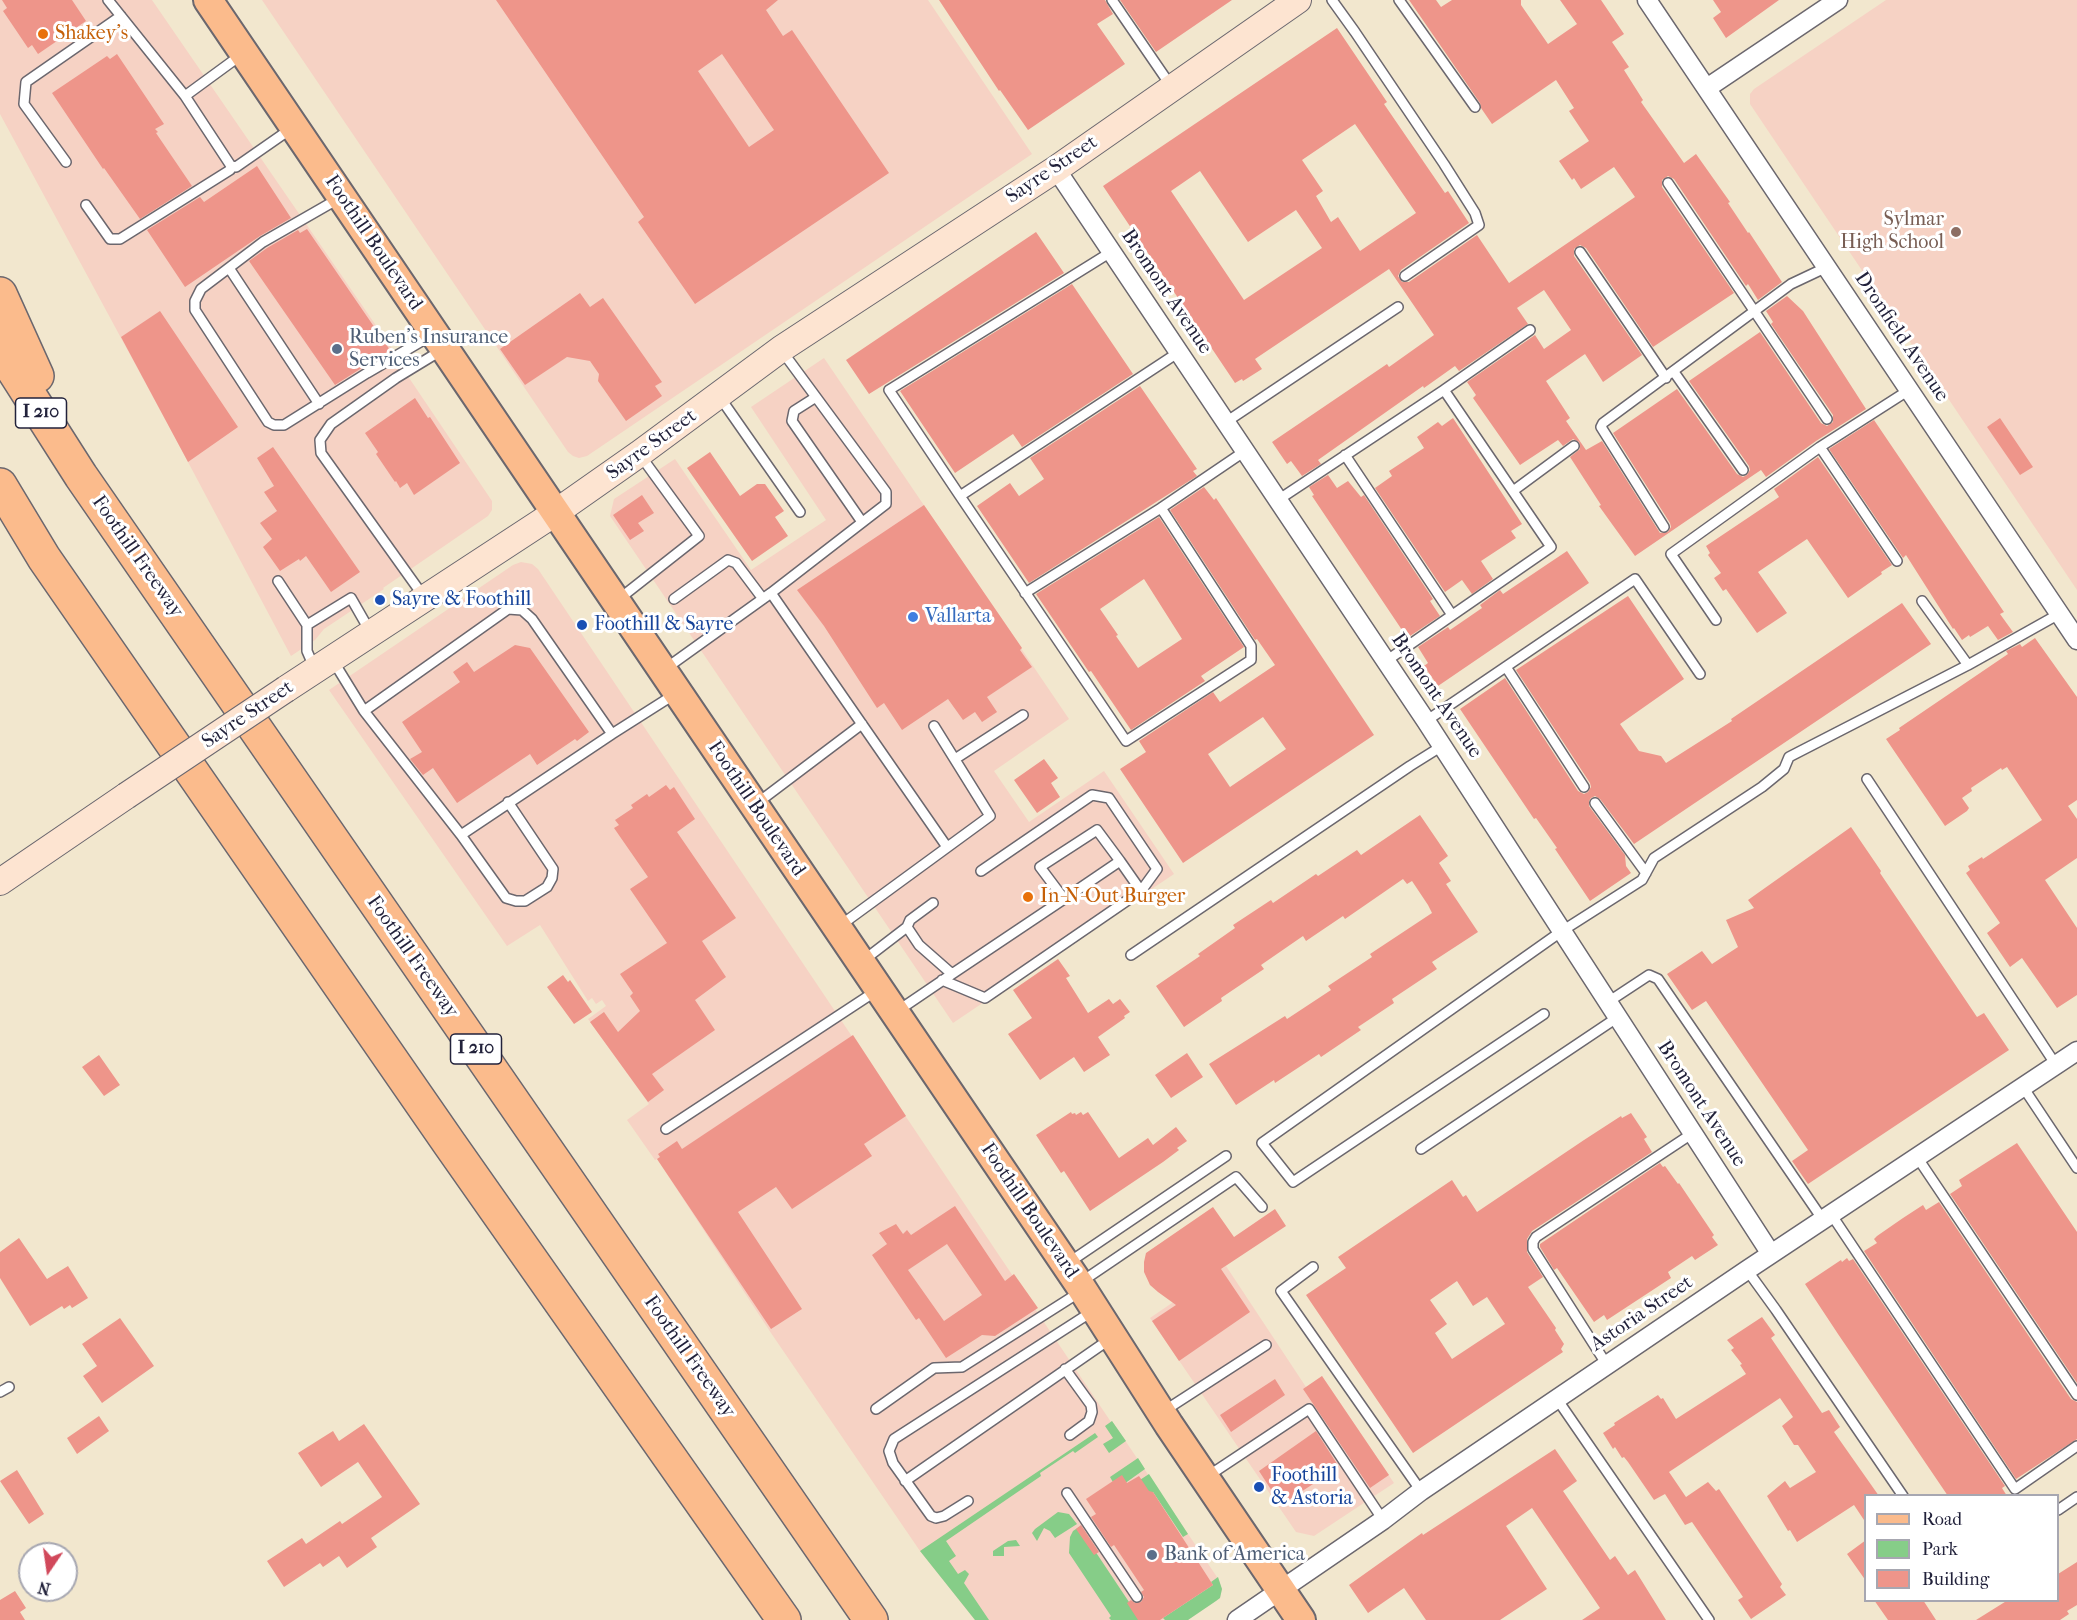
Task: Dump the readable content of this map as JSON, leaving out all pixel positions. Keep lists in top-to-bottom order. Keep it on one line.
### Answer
{"streets":{"highway":["I 210","Foothill Freeway"],"main road":["Foothill Boulevard"],"street":["Sayre Street","Bromont Avenue","Dronfield Avenue","Astoria Street"]},"crossings":[["Sayre Street","Foothill Boulevard"],["Sayre Street","Bromont Avenue"],["Foothill Boulevard","Astoria Street"],["Bromont Avenue","Astoria Street"]],"places":["Shakey's","Sylmar High School","Ruben's Insurance Services","Sayre & Foothill","Vallarta","Foothill & Sayre","In-N-Out Burger","Foothill & Astoria","Bank of America"],"legend":["Road","Park","Building"],"north":"bottom"}
